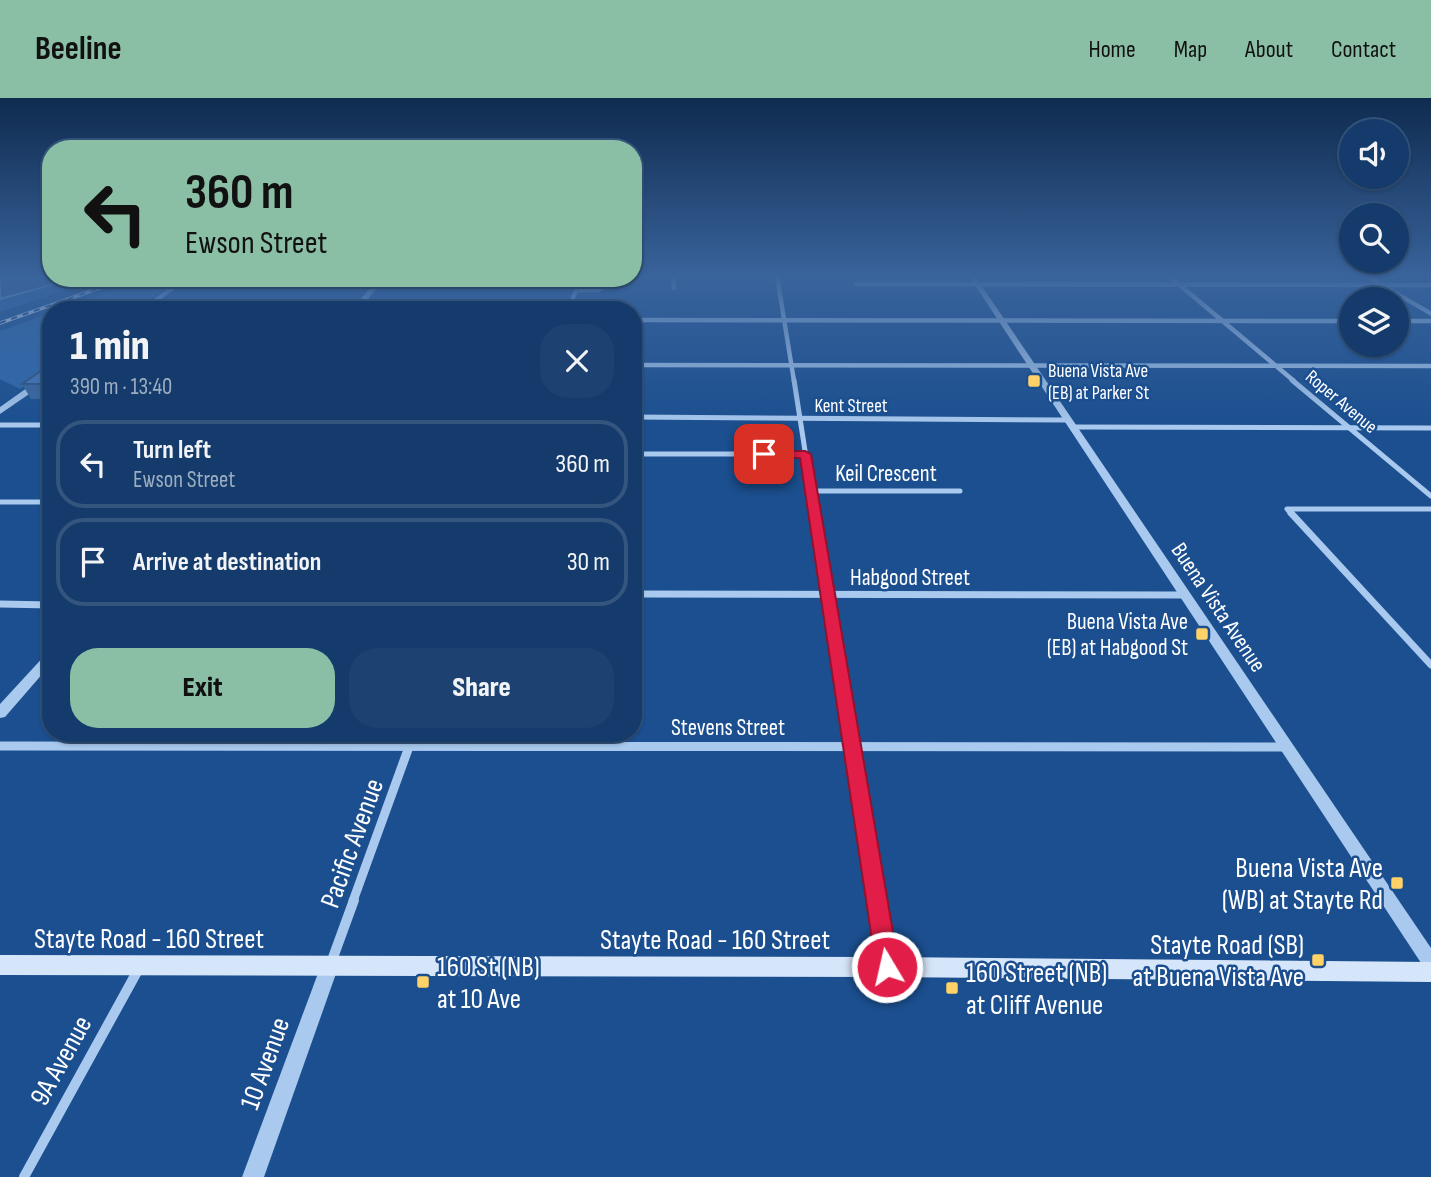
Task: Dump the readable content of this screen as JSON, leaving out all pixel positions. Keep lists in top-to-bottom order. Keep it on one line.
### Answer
{"streets":{"main road":["Stayte Road - 160 Street"],"street":["Roper Avenue","Kent Street","Keil Crescent","Habgood Street","Buena Vista Avenue","Stevens Street","Pacific Avenue","9A Avenue","10 Avenue"]},"crossings":[["Roper Avenue","Kent Street"],["Kent Street","Buena Vista Avenue"],["Habgood Street","Buena Vista Avenue"],["Buena Vista Avenue","Stevens Street"],["Stevens Street","Pacific Avenue"],["Pacific Avenue","Stayte Road - 160 Street"],["Pacific Avenue","10 Avenue"],["Stayte Road - 160 Street","9A Avenue"],["Stayte Road - 160 Street","10 Avenue"]],"places":{"transit":["Buena Vista Ave (EB) at Parker St","Buena Vista Ave (EB) at Habgood St","Buena Vista Ave (WB) at Stayte Rd","Stayte Road (SB) at Buena Vista Ave","160 St (NB) at 10 Ave","160 Street (NB) at Cliff Avenue"]},"page":{"header":"Beeline","nav":["Home","Map","About","Contact"],"turn":["360 m","Ewson Street"],"heading":["1 min","390 m · 13:40"],"list":[{"name":"Turn left","note":"Ewson Street","value":"360 m"},{"name":"Arrive at destination","value":"30 m"}],"buttons":["Exit","Share"]}}
